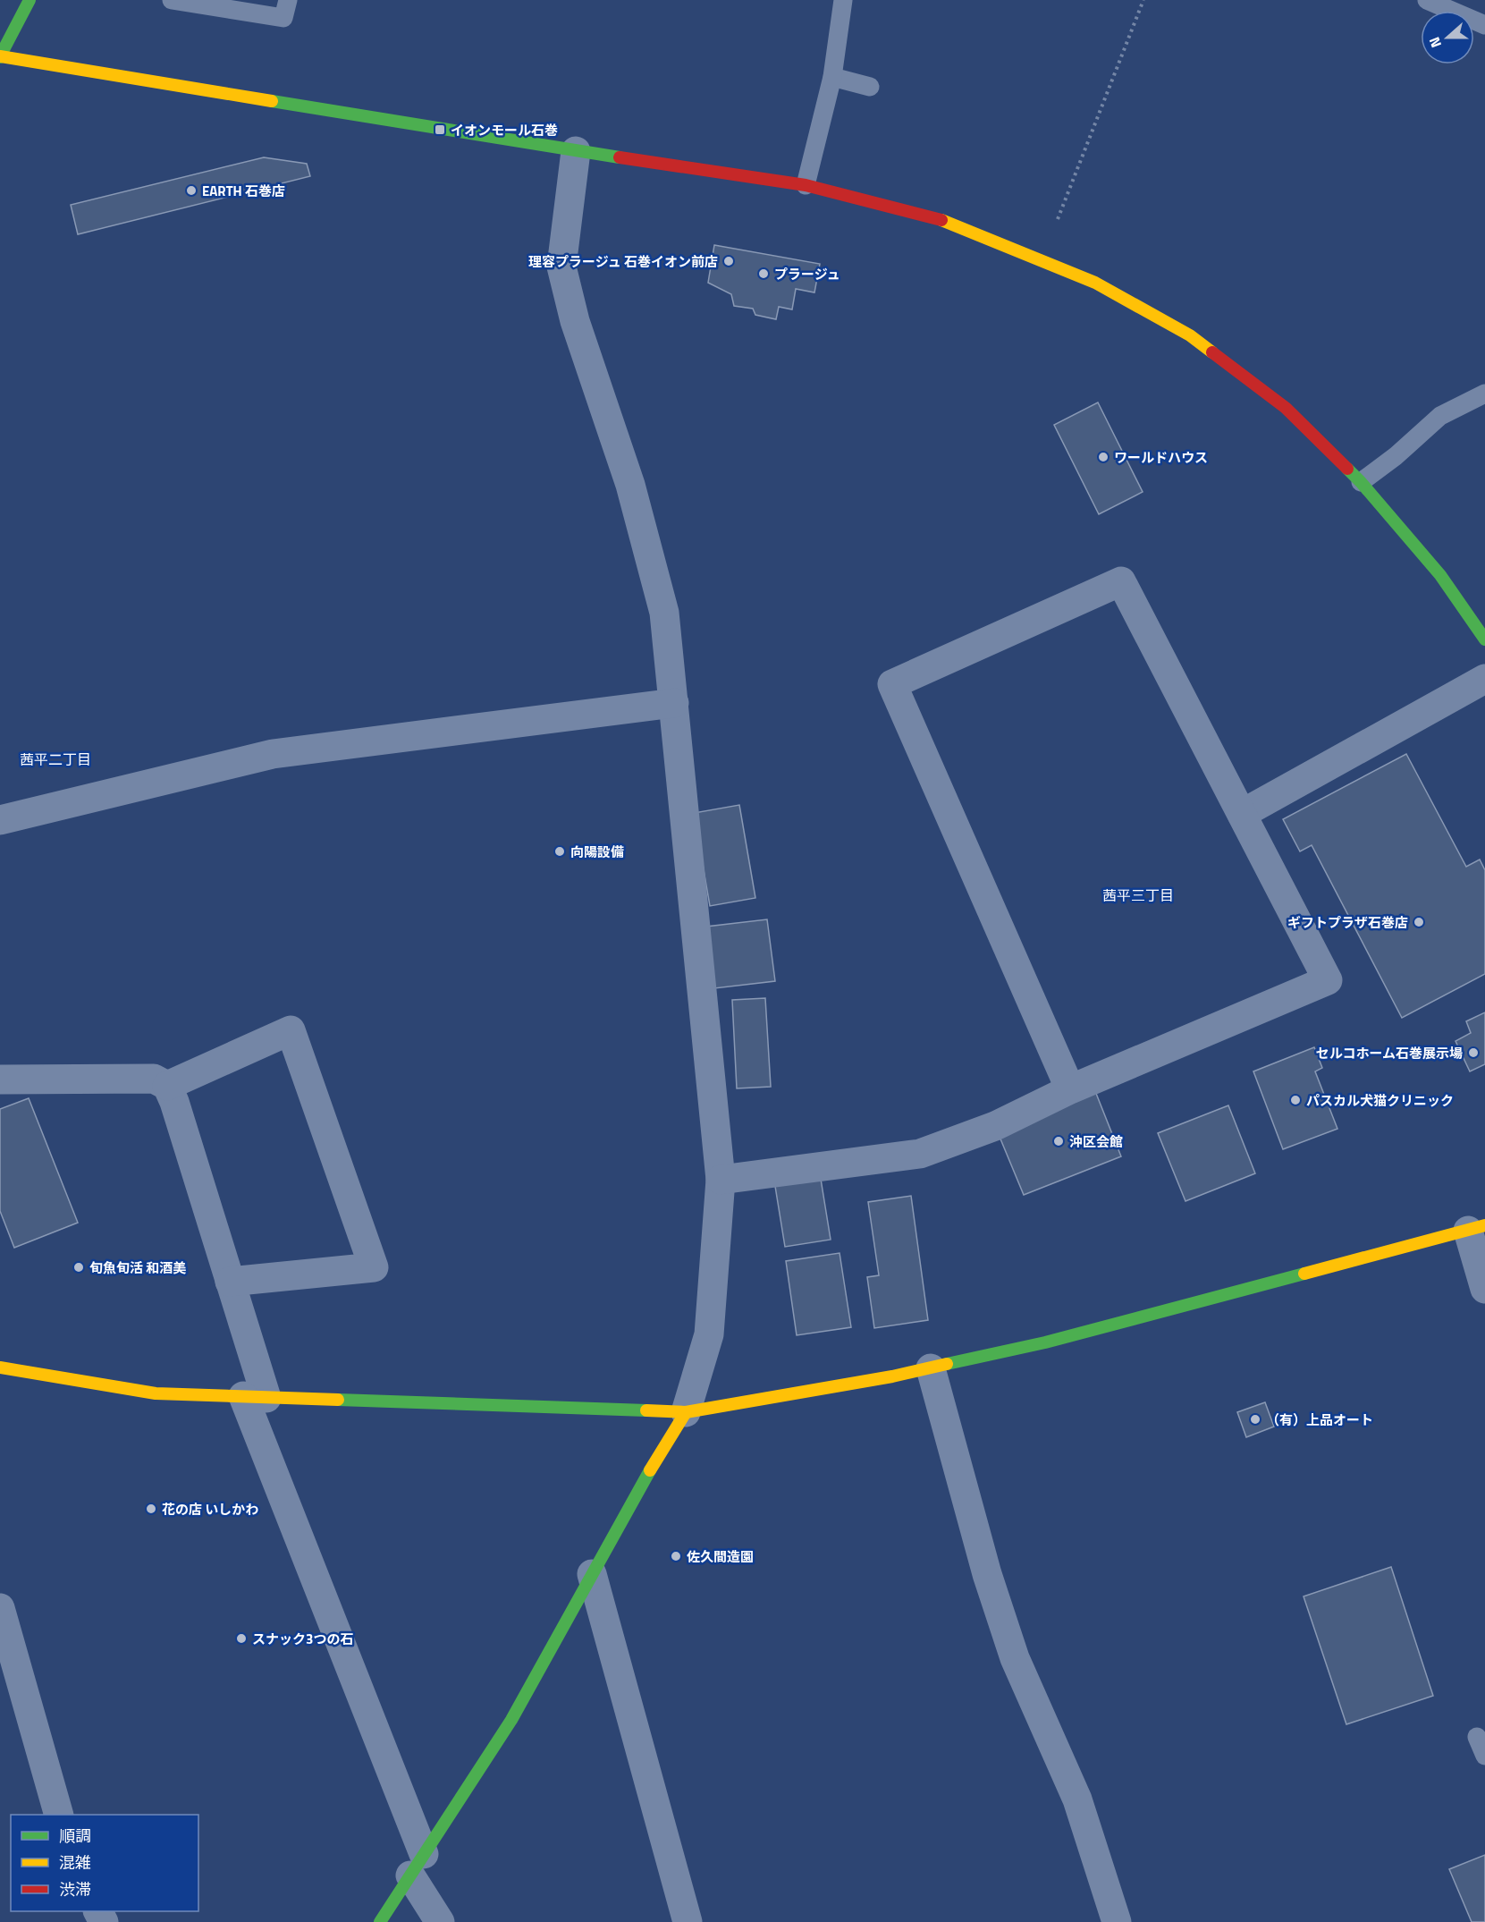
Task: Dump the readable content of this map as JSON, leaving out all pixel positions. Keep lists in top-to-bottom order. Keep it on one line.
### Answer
{"districts":["茜平二丁目","茜平三丁目"],"places":{"transit":["イオンモール石巻"],"other":["EARTH 石巻店","理容プラージュ 石巻イオン前店","プラージュ","ワールドハウス","向陽設備","ギフトプラザ石巻店","セルコホーム石巻展示場","パスカル犬猫クリニック","沖区会館","旬魚旬活 和酒美","（有）上品オート","花の店 いしかわ","佐久間造園","スナック3つの石"]},"legend":["順調","混雑","渋滞"],"north":"left"}
